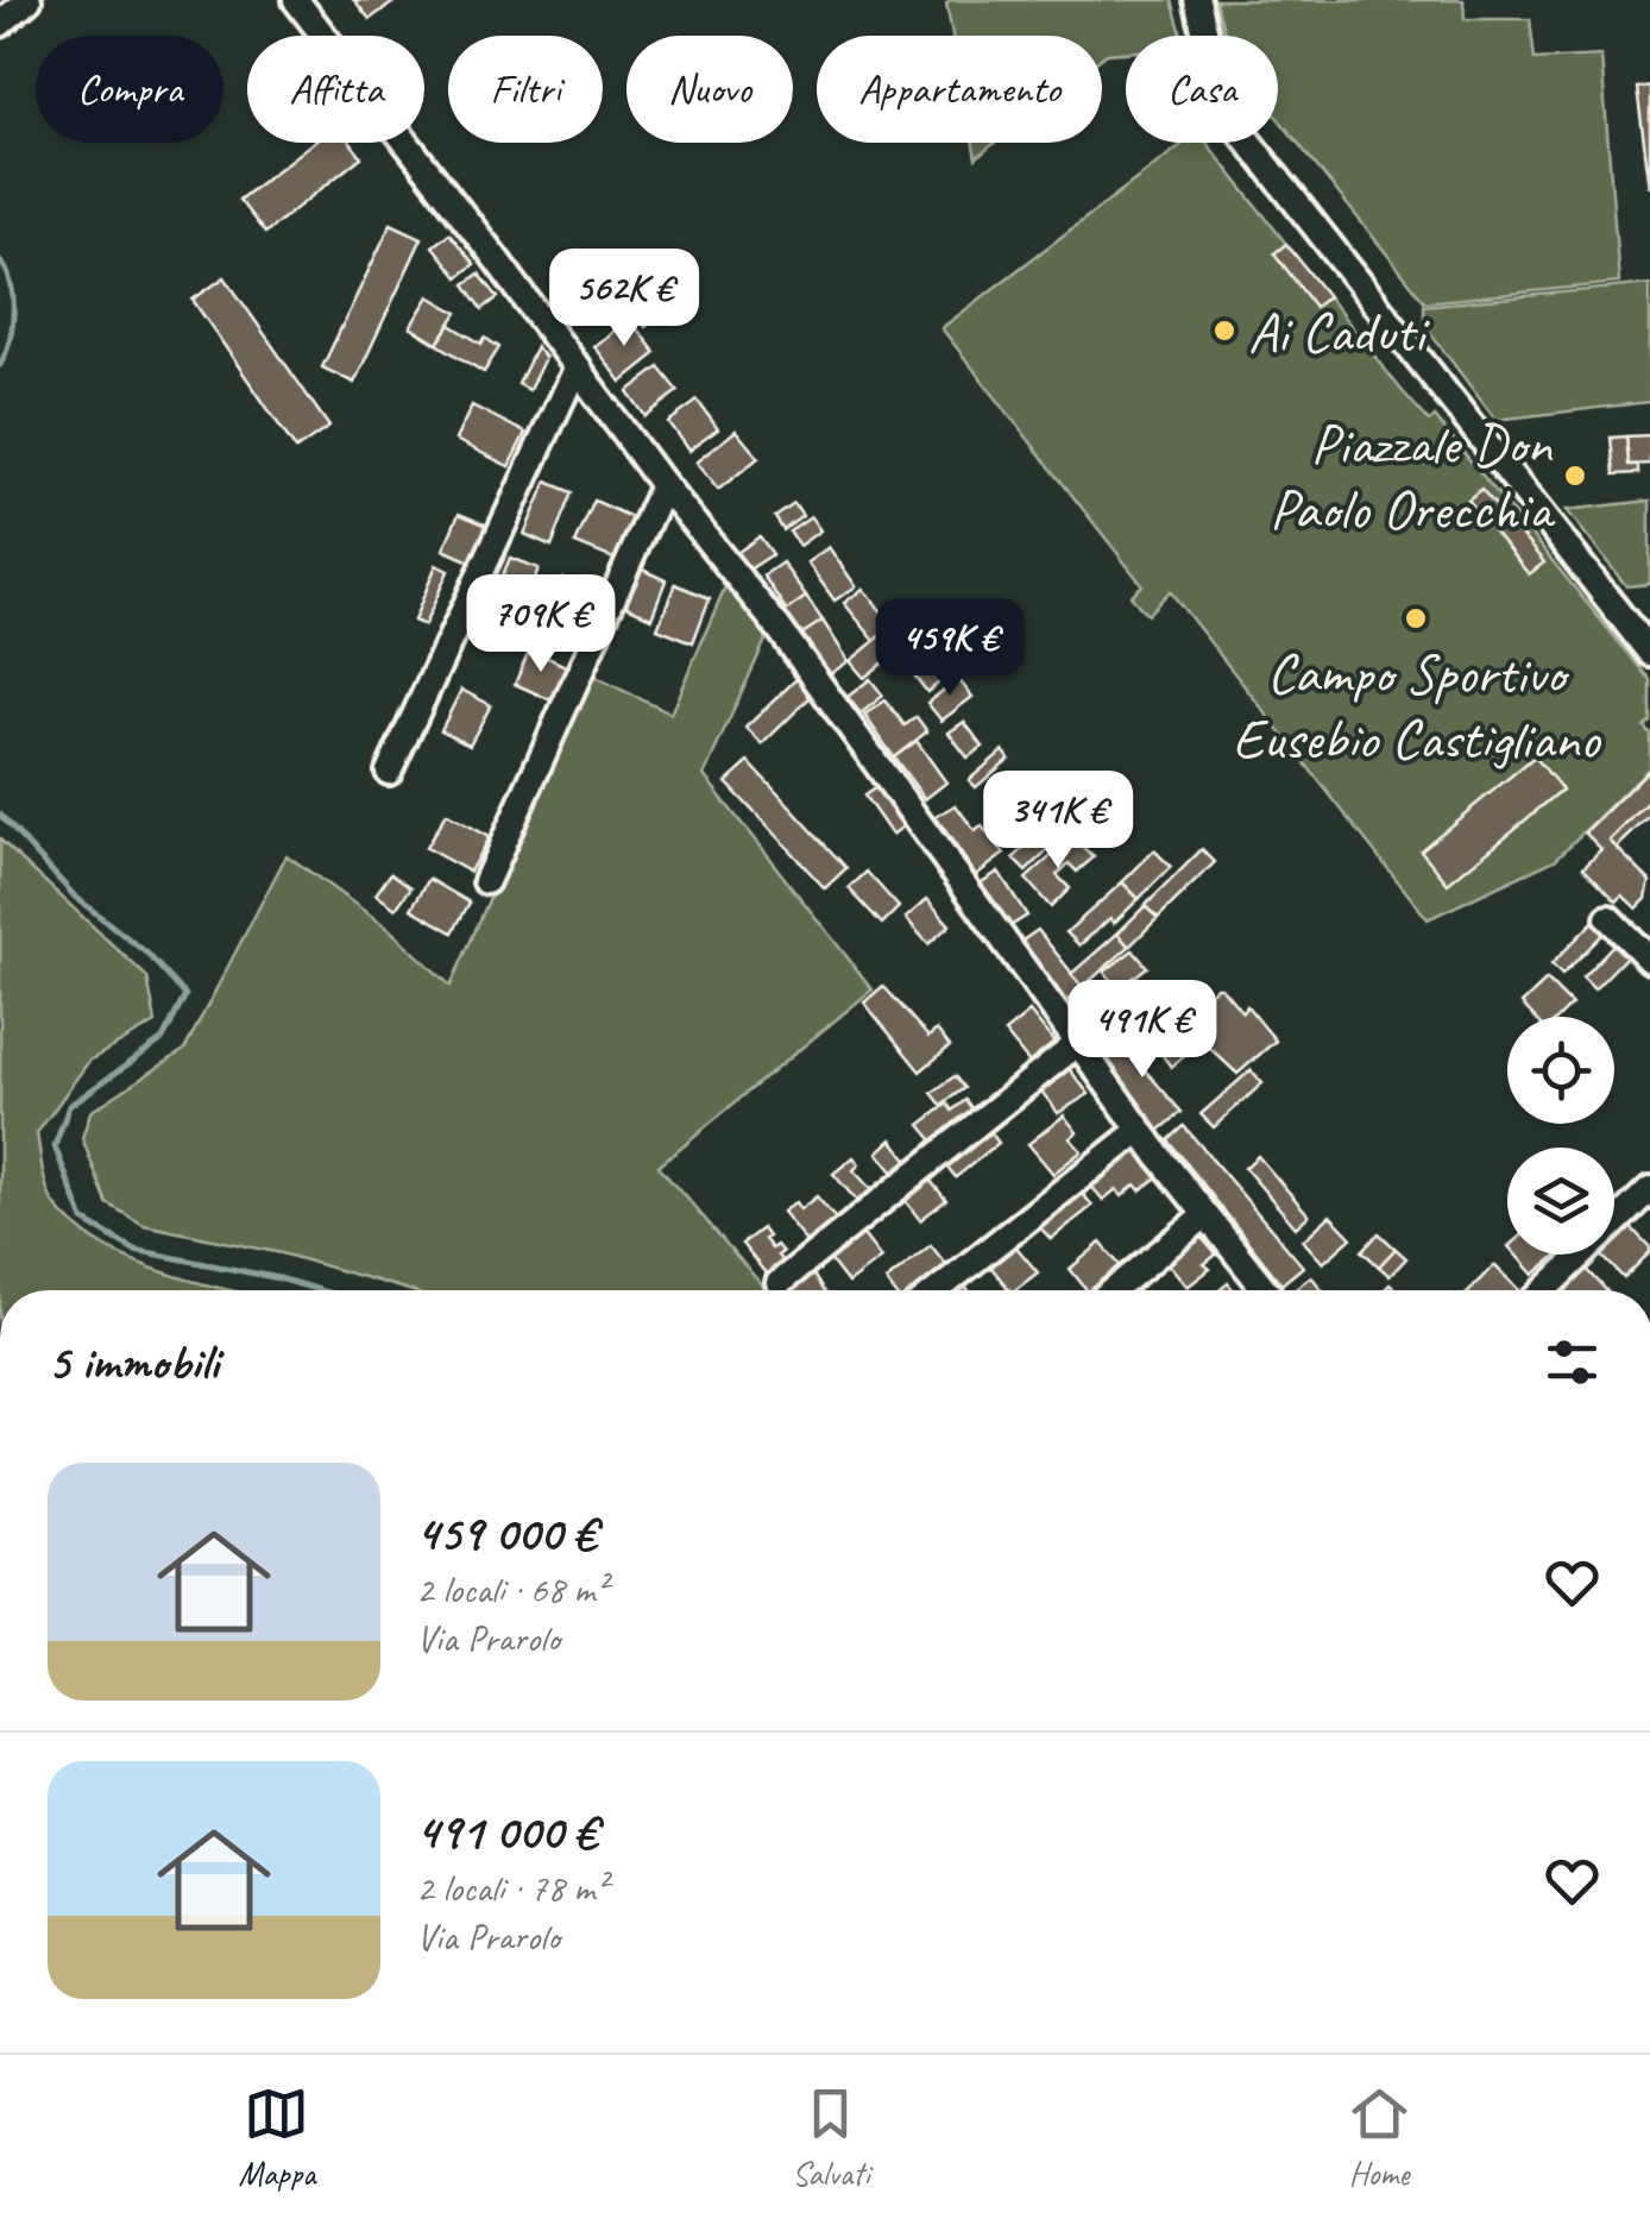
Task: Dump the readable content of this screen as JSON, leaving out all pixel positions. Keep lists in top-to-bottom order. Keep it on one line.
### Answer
{"places":["Ai Caduti","Piazzale Don Paolo Orecchia","Campo Sportivo Eusebio Castigliano"],"page":{"chip":["Compra","Affitta","Filtri","Nuovo","Appartamento","Casa"],"price":["562K €","709K €","459K €","341K €","491K €"],"heading":"5 immobili","list":[{"name":"459 000 €","note":"2 locali · 68 m² · Via Prarolo"},{"name":"491 000 €","note":"2 locali · 78 m² · Via Prarolo"}],"tabs":["Mappa","Salvati","Home"]}}
